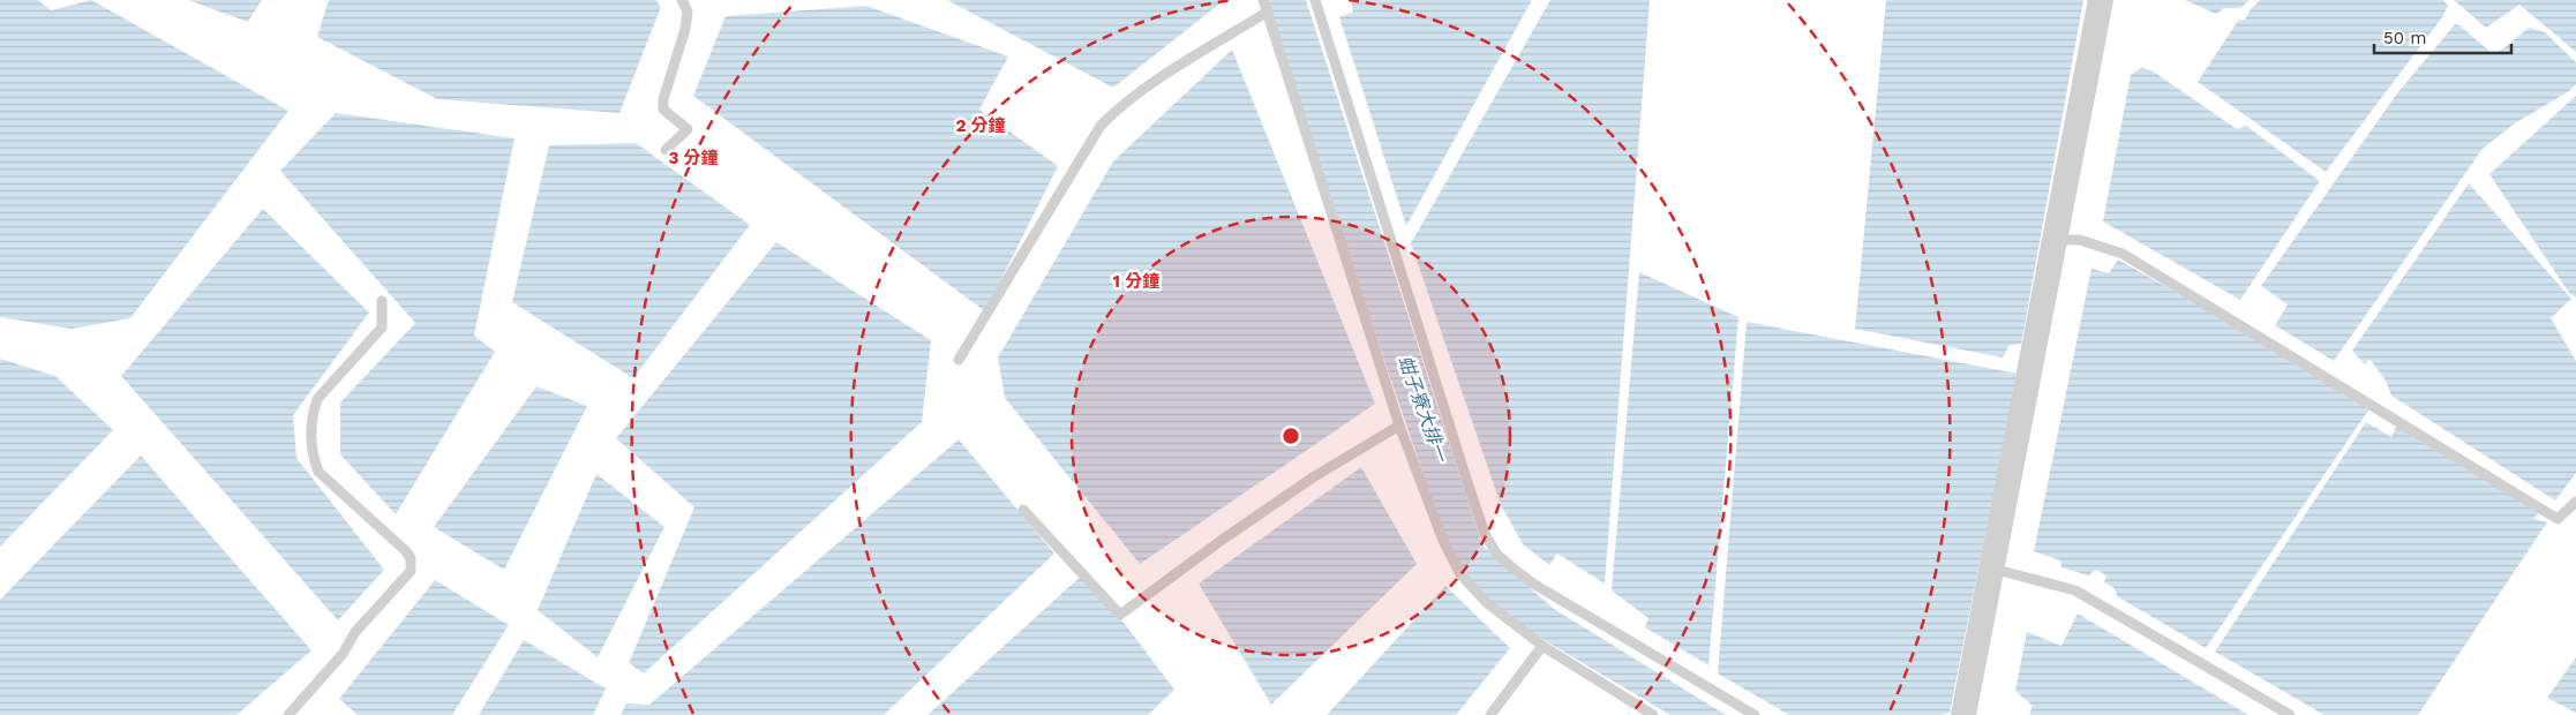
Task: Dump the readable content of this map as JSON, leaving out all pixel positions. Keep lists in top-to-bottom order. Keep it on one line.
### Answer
{"water":["蚶子寮大排一"],"scale_bar":"50 m","rings":["2 分鐘","3 分鐘","1 分鐘"]}
